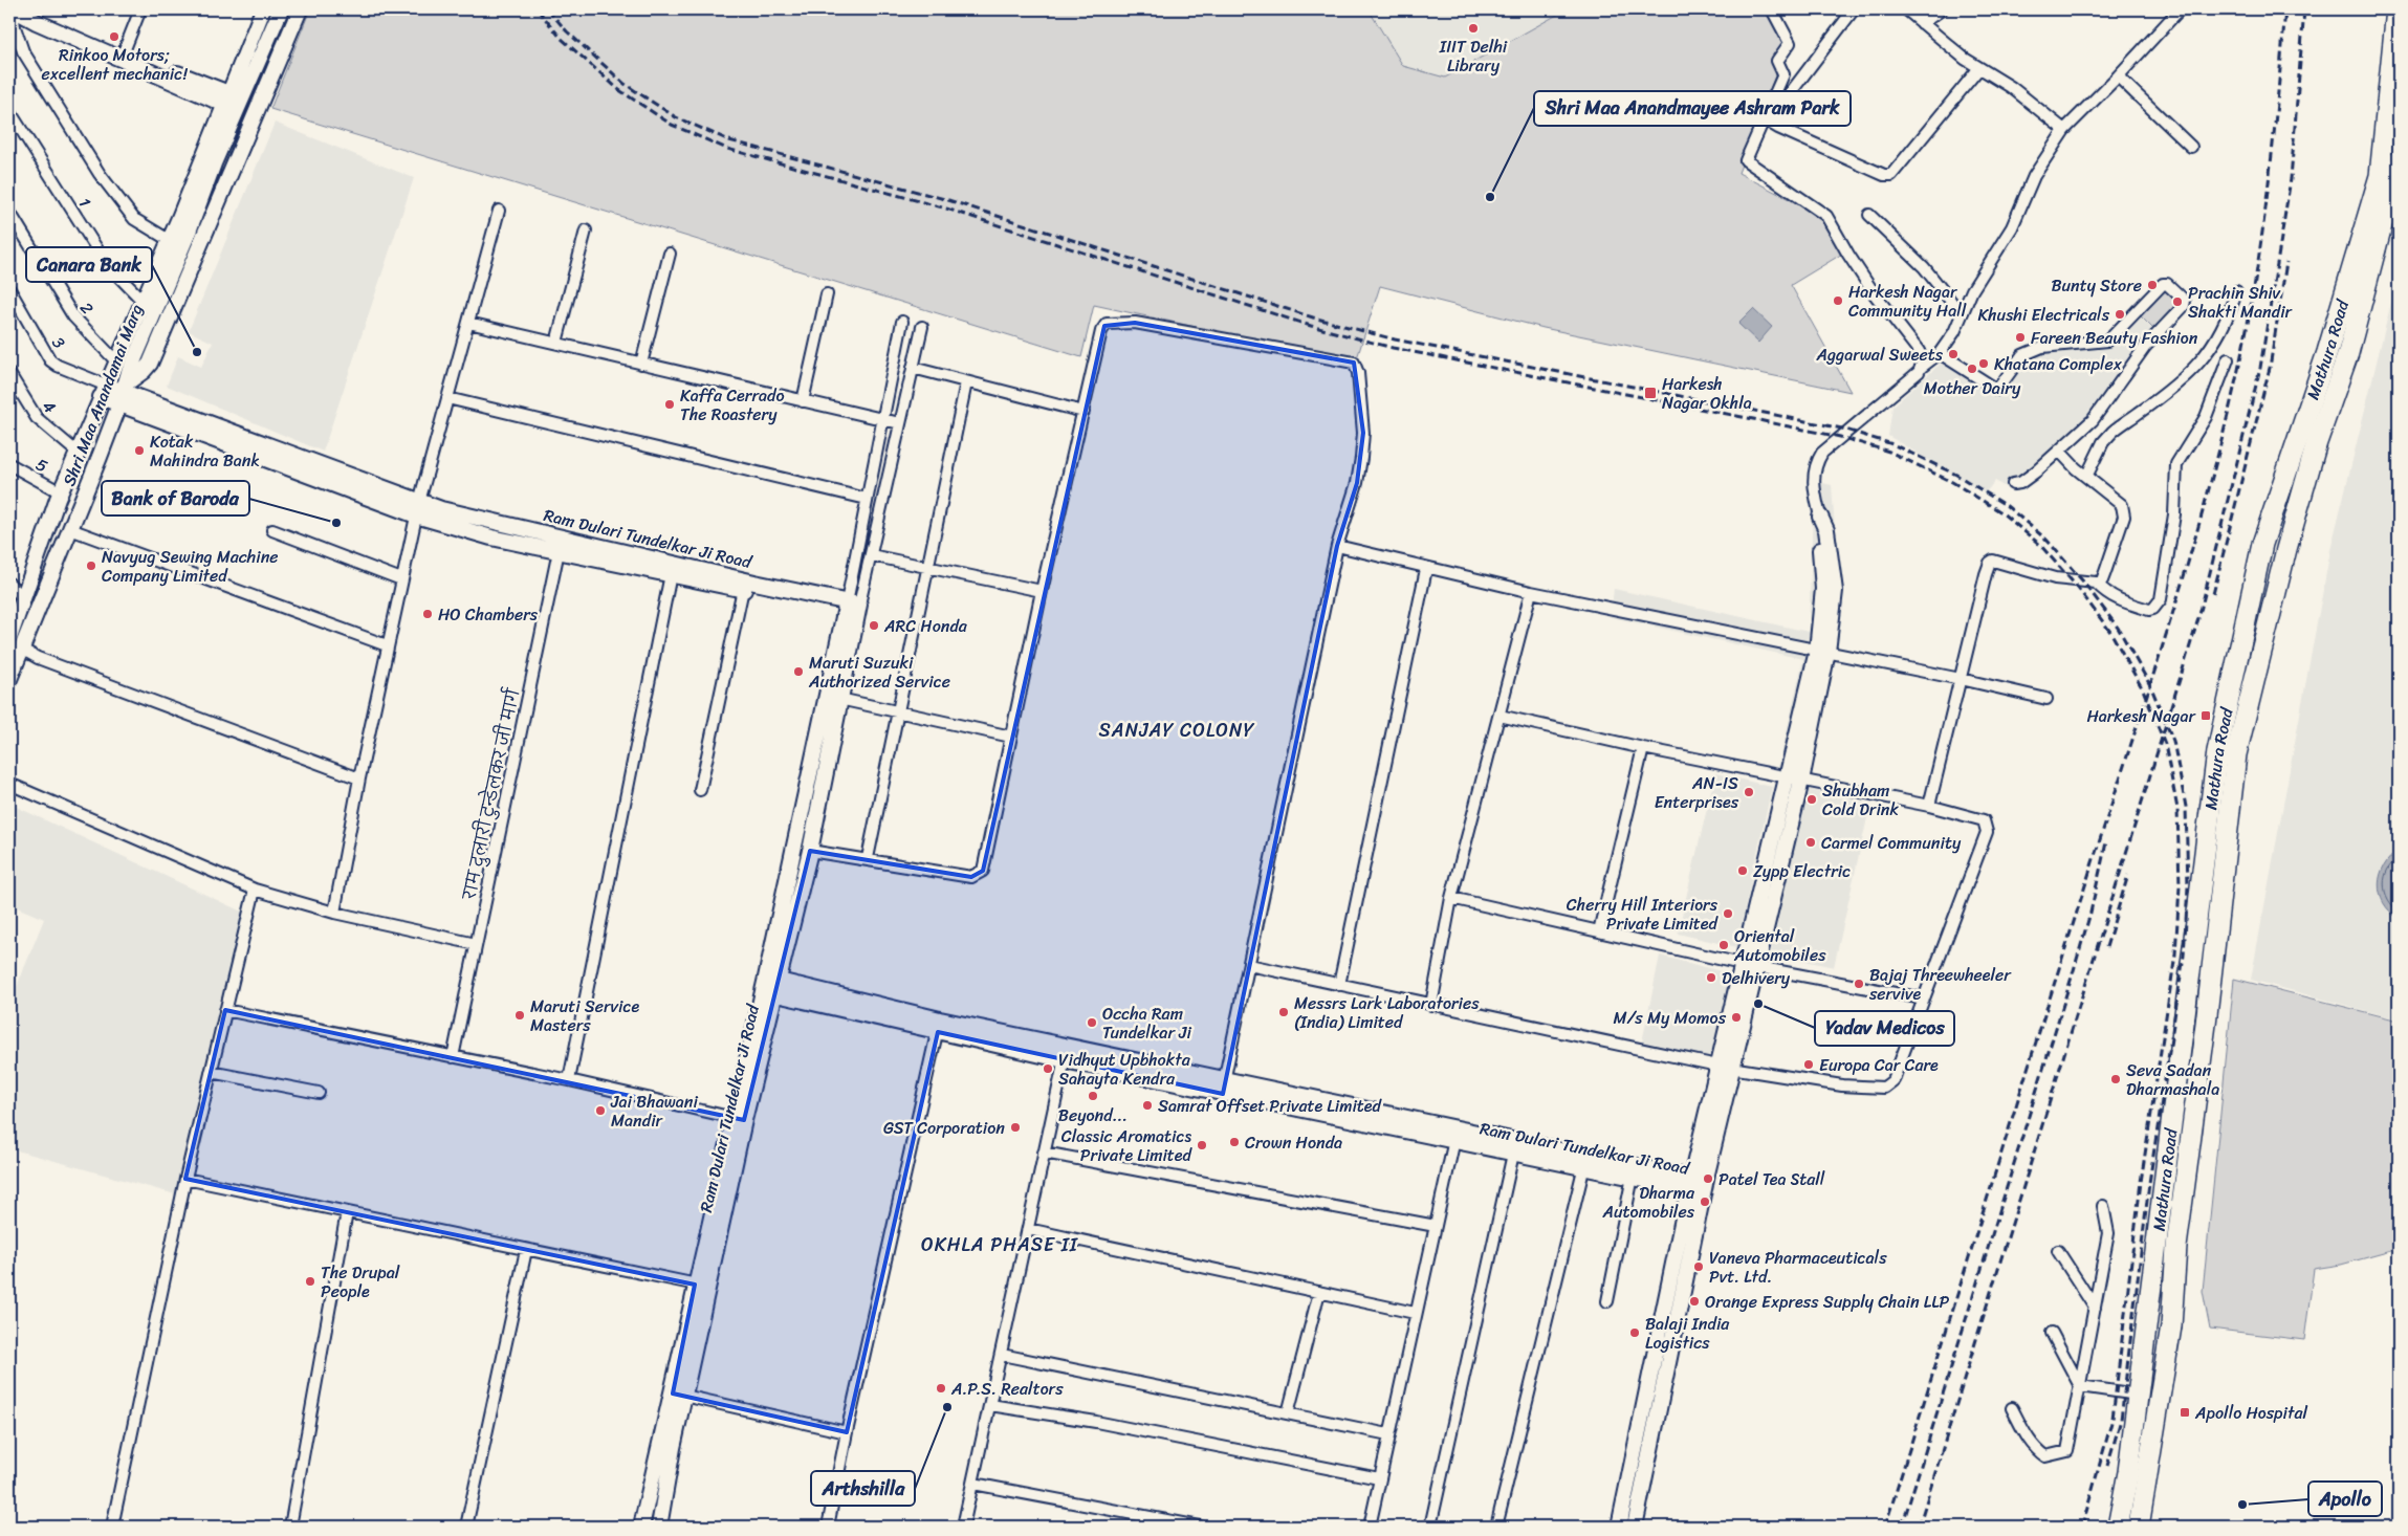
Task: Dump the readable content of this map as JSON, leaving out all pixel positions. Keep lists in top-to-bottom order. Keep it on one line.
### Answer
{"streets":{"highway":["Mathura Road"],"street":["1","2","3","Shri Maa Anandamai Marg","4","5","Ram Dulari Tundelkar Ji Road","राम दुलारी टुन्डेलकर जी मार्ग"]},"crossings":[["1","Shri Maa Anandamai Marg"],["2","Shri Maa Anandamai Marg"],["3","Shri Maa Anandamai Marg"],["3","Ram Dulari Tundelkar Ji Road"],["Shri Maa Anandamai Marg","4"],["Shri Maa Anandamai Marg","5"],["Shri Maa Anandamai Marg","Ram Dulari Tundelkar Ji Road"],["Ram Dulari Tundelkar Ji Road","राम दुलारी टुन्डेलकर जी मार्ग"]],"districts":["SANJAY COLONY","OKHLA PHASE II"],"places":{"other":["IIIT Delhi Library","Rinkoo Motors; excellent mechanic!","Shri Maa Anandmayee Ashram Park","Bunty Store","Harkesh Nagar Community Hall","Prachin Shiv Shakti Mandir","Khushi Electricals","Fareen Beauty Fashion","Canara Bank","Aggarwal Sweets","Khatana Complex","Mother Dairy","Kaffa Cerrado The Roastery","Kotak Mahindra Bank","Bank of Baroda","Navyug Sewing Machine Company Limited","HO Chambers","ARC Honda","Maruti Suzuki Authorized Service","AN-IS Enterprises","Shubham Cold Drink","Carmel Community","Zypp Electric","Cherry Hill Interiors Private Limited","Oriental Automobiles","Delhivery","Bajaj Threewheeler servive","Yadav Medicos","Messrs Lark Laboratories (India) Limited","Maruti Service Masters","M/s My Momos","Occha Ram Tundelkar Ji","Europa Car Care","Vidhyut Upbhokta Sahayta Kendra","Seva Sadan Dharmashala","Beyond...","Samrat Offset Private Limited","Jai Bhawani Mandir","GST Corporation","Crown Honda","Classic Aromatics Private Limited","Patel Tea Stall","Dharma Automobiles","Vaneva Pharmaceuticals Pvt. Ltd.","The Drupal People","Orange Express Supply Chain LLP","Balaji India Logistics","A.P.S. Realtors","Arthshilla","Apollo"],"transit":["Harkesh Nagar Okhla","Harkesh Nagar","Apollo Hospital"]}}
